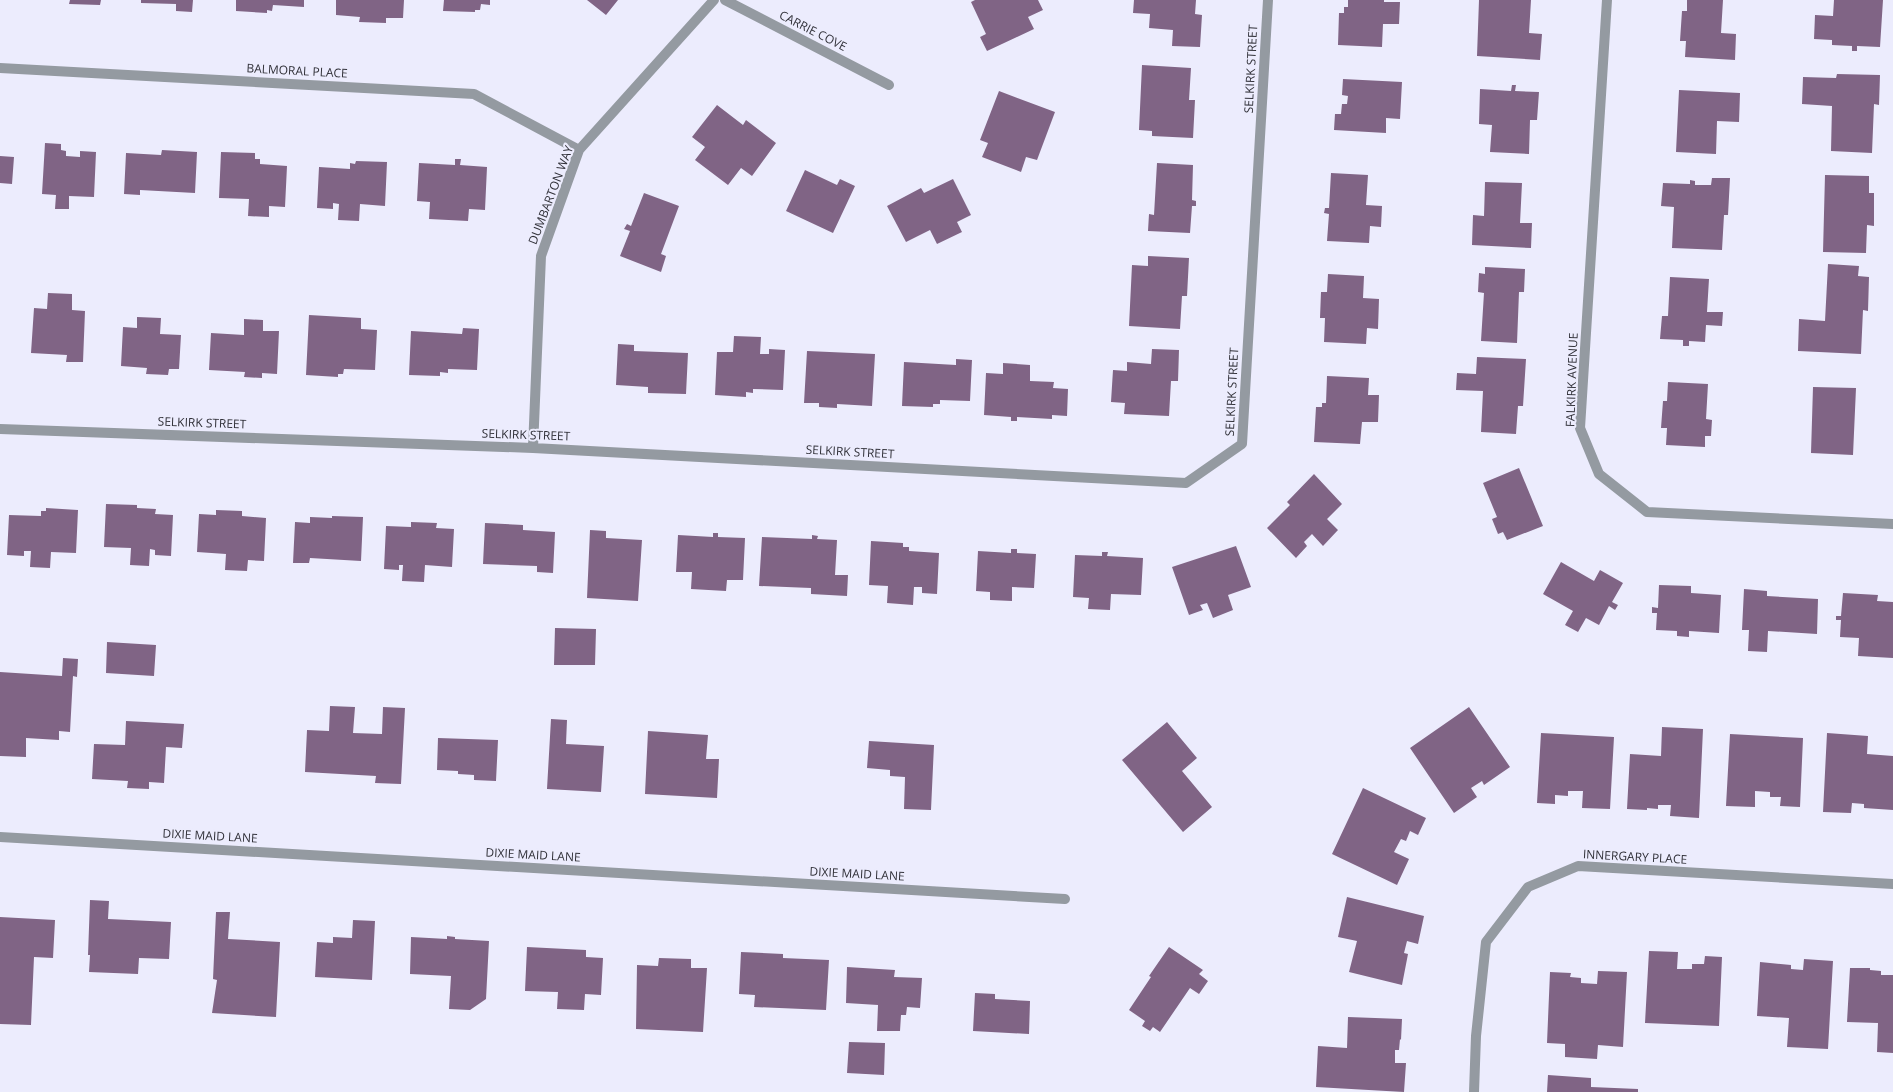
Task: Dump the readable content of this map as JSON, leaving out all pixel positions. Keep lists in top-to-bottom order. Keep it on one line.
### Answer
{"streets":{"street":["CARRIE COVE","SELKIRK STREET","BALMORAL PLACE","DUMBARTON WAY","FALKIRK AVENUE","DIXIE MAID LANE","INNERGARY PLACE"]},"crossings":[["SELKIRK STREET","DUMBARTON WAY"],["BALMORAL PLACE","DUMBARTON WAY"]]}
